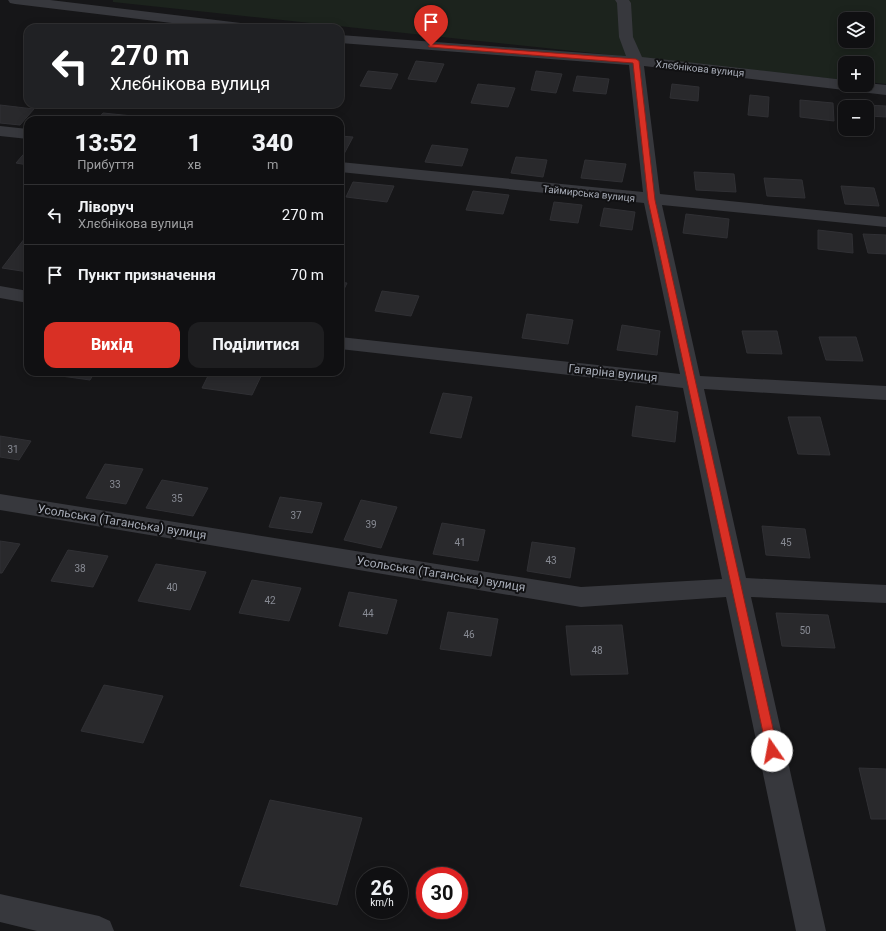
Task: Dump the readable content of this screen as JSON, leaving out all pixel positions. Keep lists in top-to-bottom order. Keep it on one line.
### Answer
{"streets":{"street":["Хлєбнікова вулиця","Таймирська вулиця","Гагаріна вулиця","Усольська (Таганська) вулиця"]},"house_numbers":["31","33","35","37","39","41","45","43","38","40","42","44","50","46","48"],"page":{"map_buttons":["+","−"],"turn":["270 m","Хлєбнікова вулиця"],"eta":["13:52","Прибуття","1","хв","340","m"],"list":[{"name":"Ліворуч","note":"Хлєбнікова вулиця","value":"270 m"},{"name":"Пункт призначення","value":"70 m"}],"buttons":["Вихід","Поділитися"],"speed":"26 km/h","limit":"30"}}
